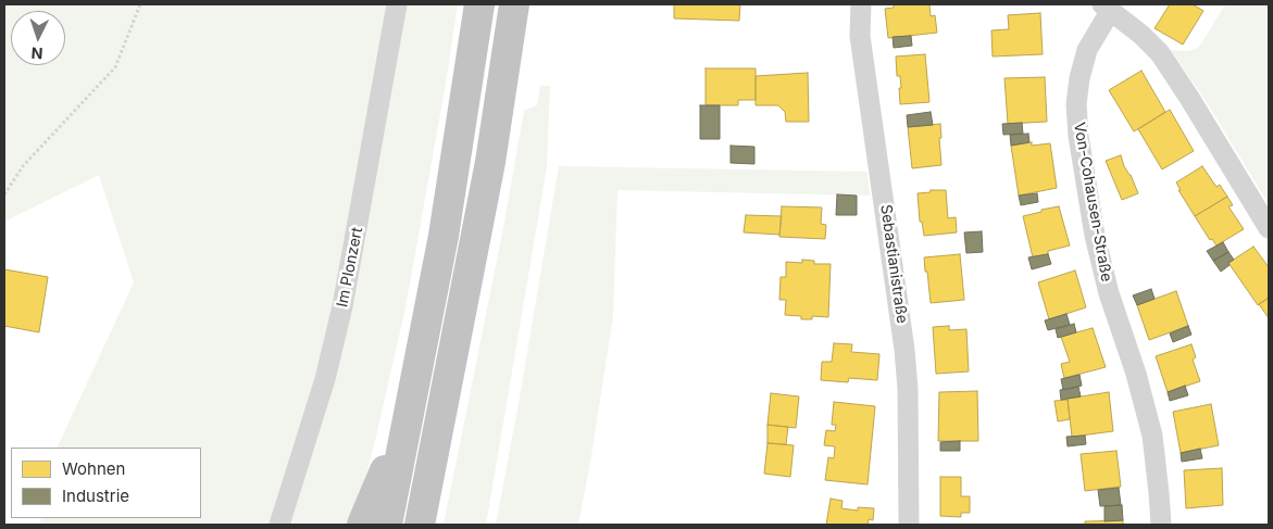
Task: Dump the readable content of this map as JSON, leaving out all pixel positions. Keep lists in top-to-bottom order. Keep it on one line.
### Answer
{"streets":{"street":["Von-Cohausen-Straße","Sebastianistraße","Im Plonzert"]},"legend":["Wohnen","Industrie"],"north":"bottom"}
